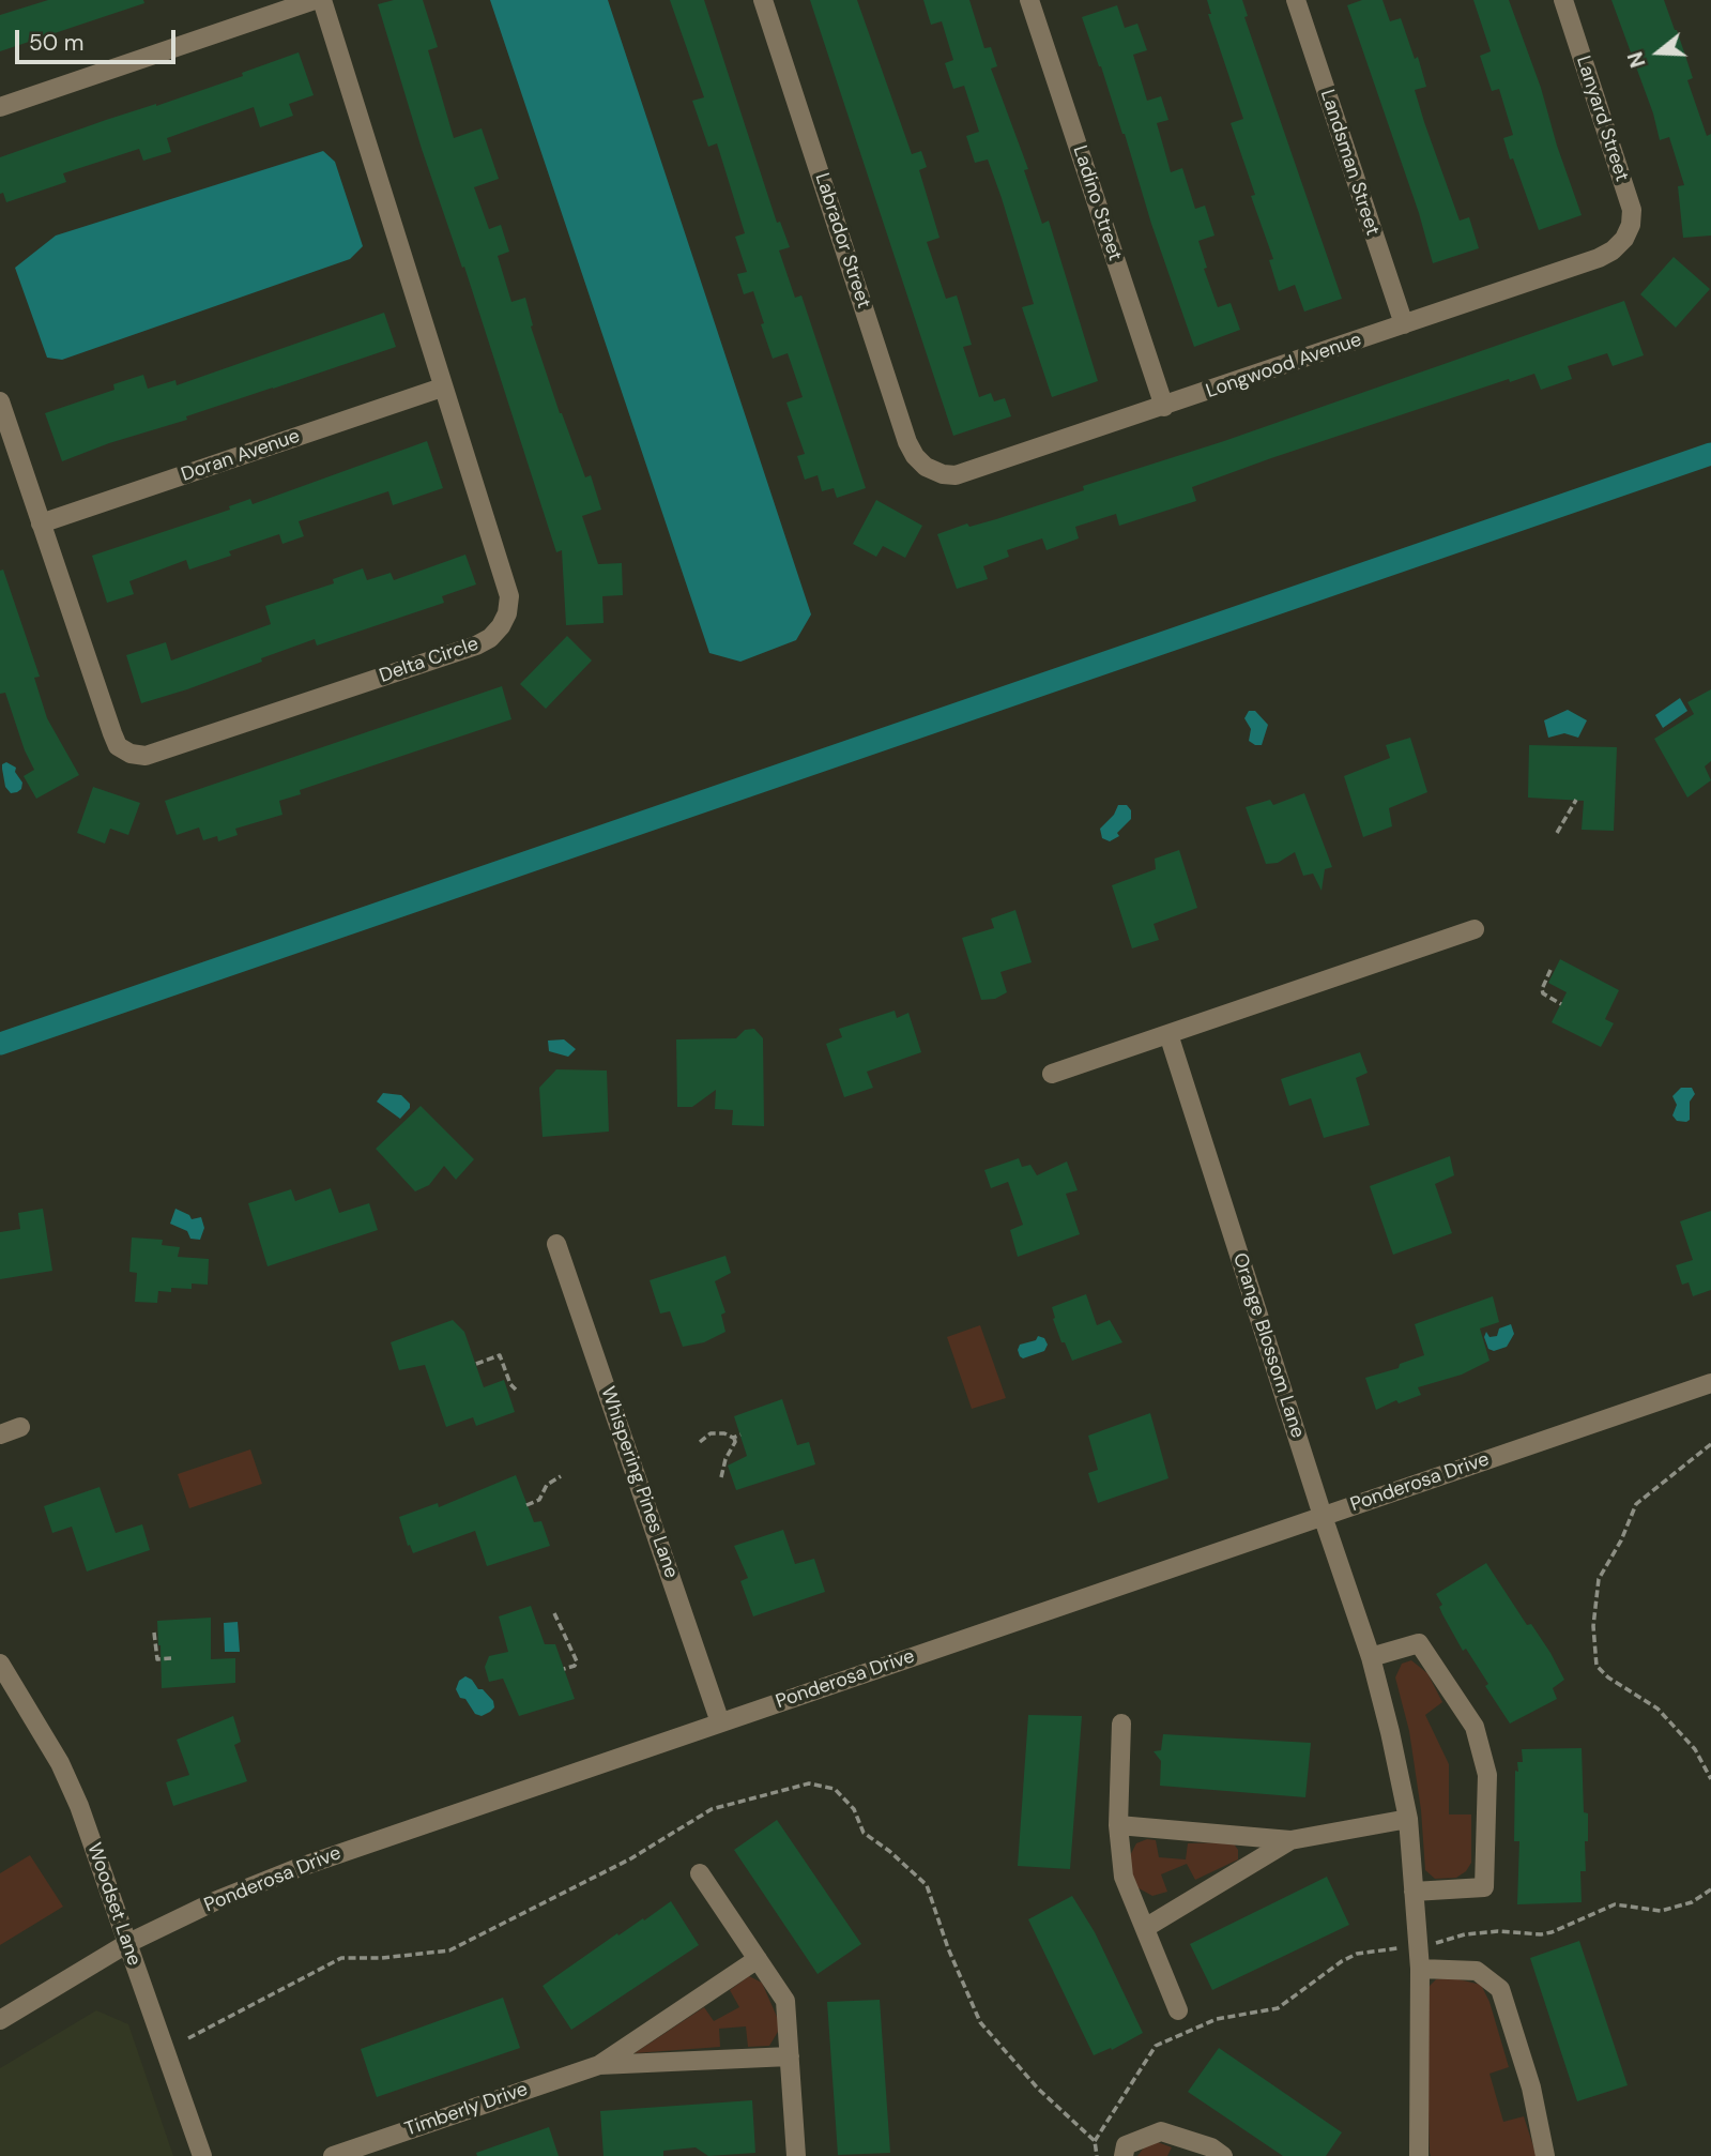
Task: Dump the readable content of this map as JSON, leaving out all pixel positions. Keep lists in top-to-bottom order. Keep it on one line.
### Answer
{"streets":{"street":["Lanyard Street","Landsman Street","Ladino Street","Labrador Street","Longwood Avenue","Doran Avenue","Delta Circle","Orange Blossom Lane","Whispering Pines Lane","Ponderosa Drive","Woodset Lane","Timberly Drive"]},"crossings":[["Lanyard Street","Longwood Avenue"],["Landsman Street","Longwood Avenue"],["Ladino Street","Longwood Avenue"],["Labrador Street","Longwood Avenue"],["Doran Avenue","Delta Circle"],["Orange Blossom Lane","Ponderosa Drive"],["Whispering Pines Lane","Ponderosa Drive"],["Ponderosa Drive","Woodset Lane"]],"scale_bar":"50 m","north":"left"}
